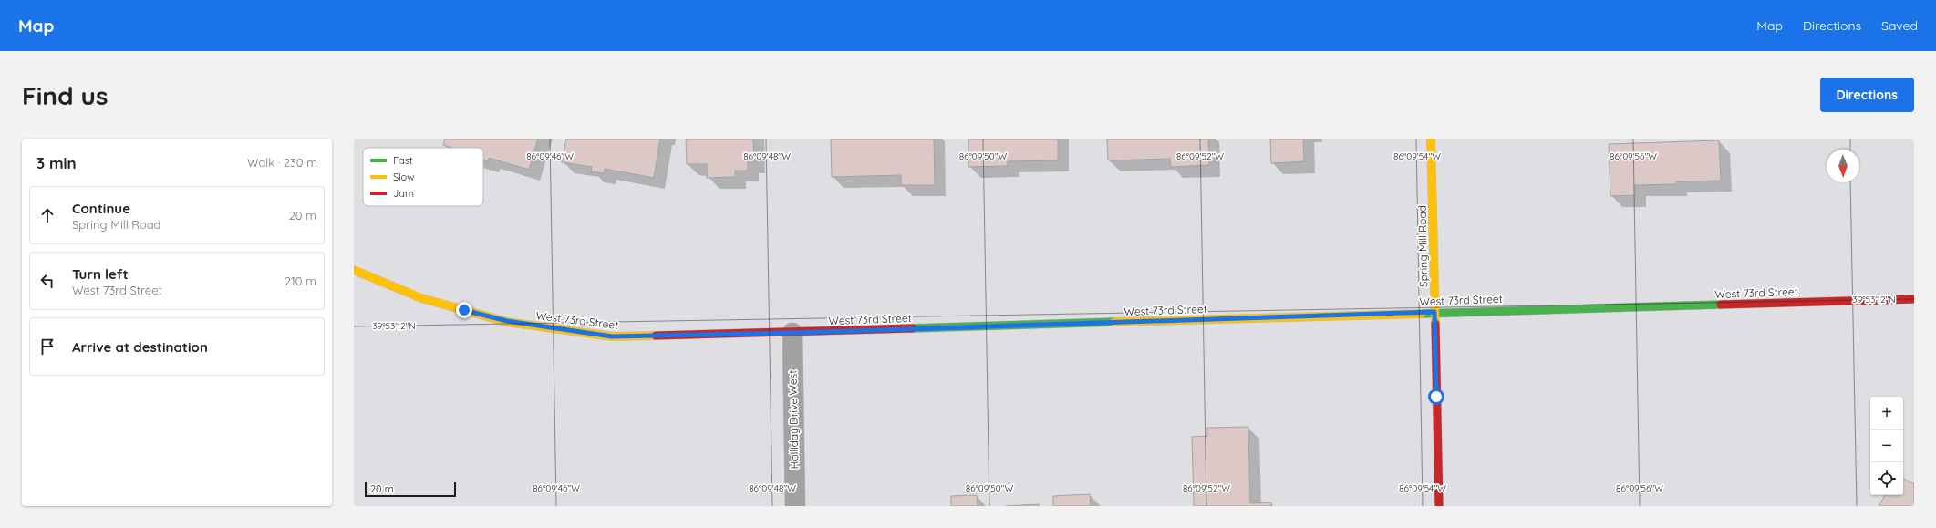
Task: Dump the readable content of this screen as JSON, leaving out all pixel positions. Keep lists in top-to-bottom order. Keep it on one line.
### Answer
{"streets":{"main road":["Spring Mill Road","West 73rd Street"],"street":["Holliday Drive West"]},"crossings":[["Spring Mill Road","West 73rd Street"],["West 73rd Street","Holliday Drive West"]],"legend":["Fast","Slow","Jam"],"scale_bar":"20 m","north":"bottom","page":{"header":"Map","nav":["Map","Directions","Saved"],"buttons":"Directions","title":"Find us","heading":["3 min","Walk · 230 m"],"list":[["Continue","Spring Mill Road","20 m"],["Turn left","West 73rd Street","210 m"],"Arrive at destination"],"map_buttons":["+","−"],"scale":"20 m"},"coordinates":["86°09'46\"W","86°09'48\"W","86°09'50\"W","86°09'52\"W","86°09'54\"W","86°09'56\"W","39°53'12\"N"]}
